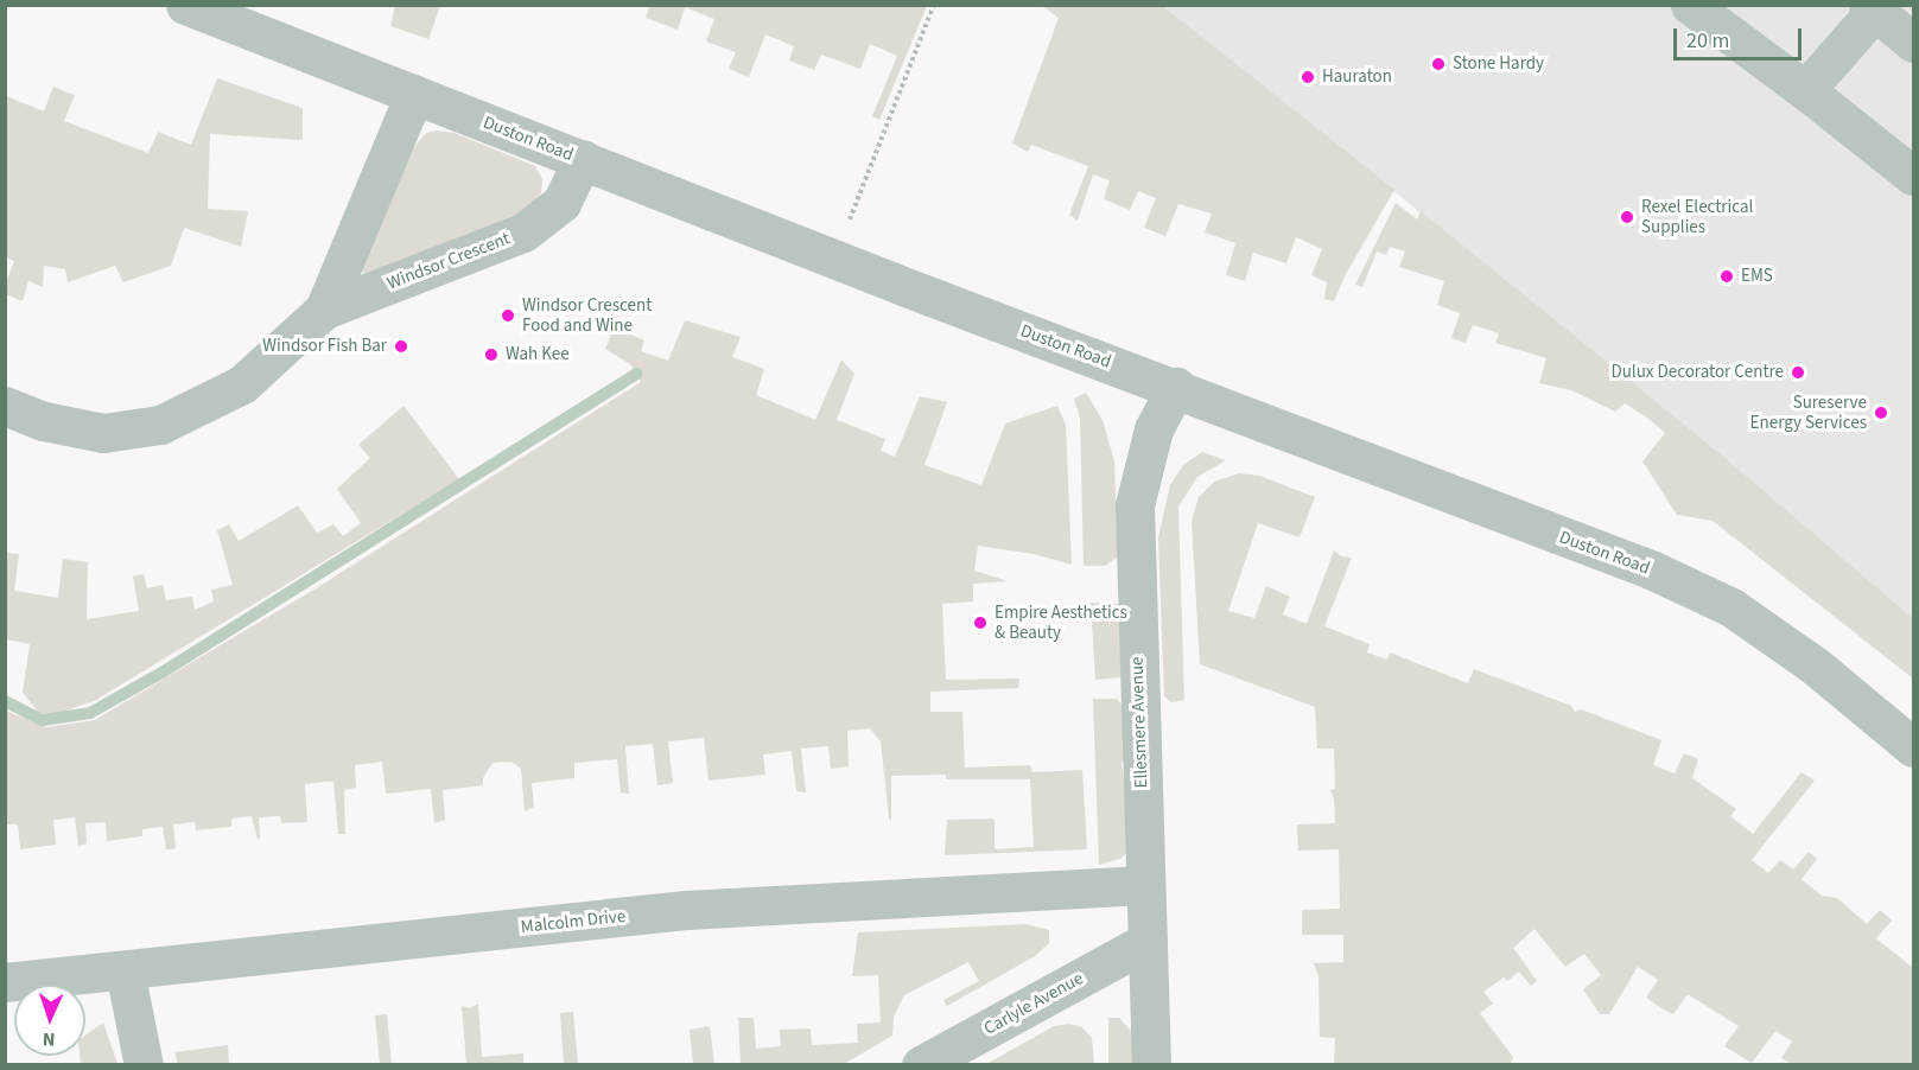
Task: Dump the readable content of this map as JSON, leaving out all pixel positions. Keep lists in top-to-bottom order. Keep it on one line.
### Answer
{"streets":{"street":["Duston Road","Windsor Crescent","Ellesmere Avenue","Malcolm Drive","Carlyle Avenue"]},"crossings":[["Duston Road","Windsor Crescent"],["Duston Road","Ellesmere Avenue"],["Ellesmere Avenue","Malcolm Drive"],["Ellesmere Avenue","Carlyle Avenue"]],"places":["Stone Hardy","Hauraton","Rexel Electrical Supplies","EMS","Windsor Crescent Food and Wine","Windsor Fish Bar","Wah Kee","Dulux Decorator Centre","Sureserve Energy Services","Empire Aesthetics & Beauty"],"scale_bar":"20 m","north":"bottom"}
